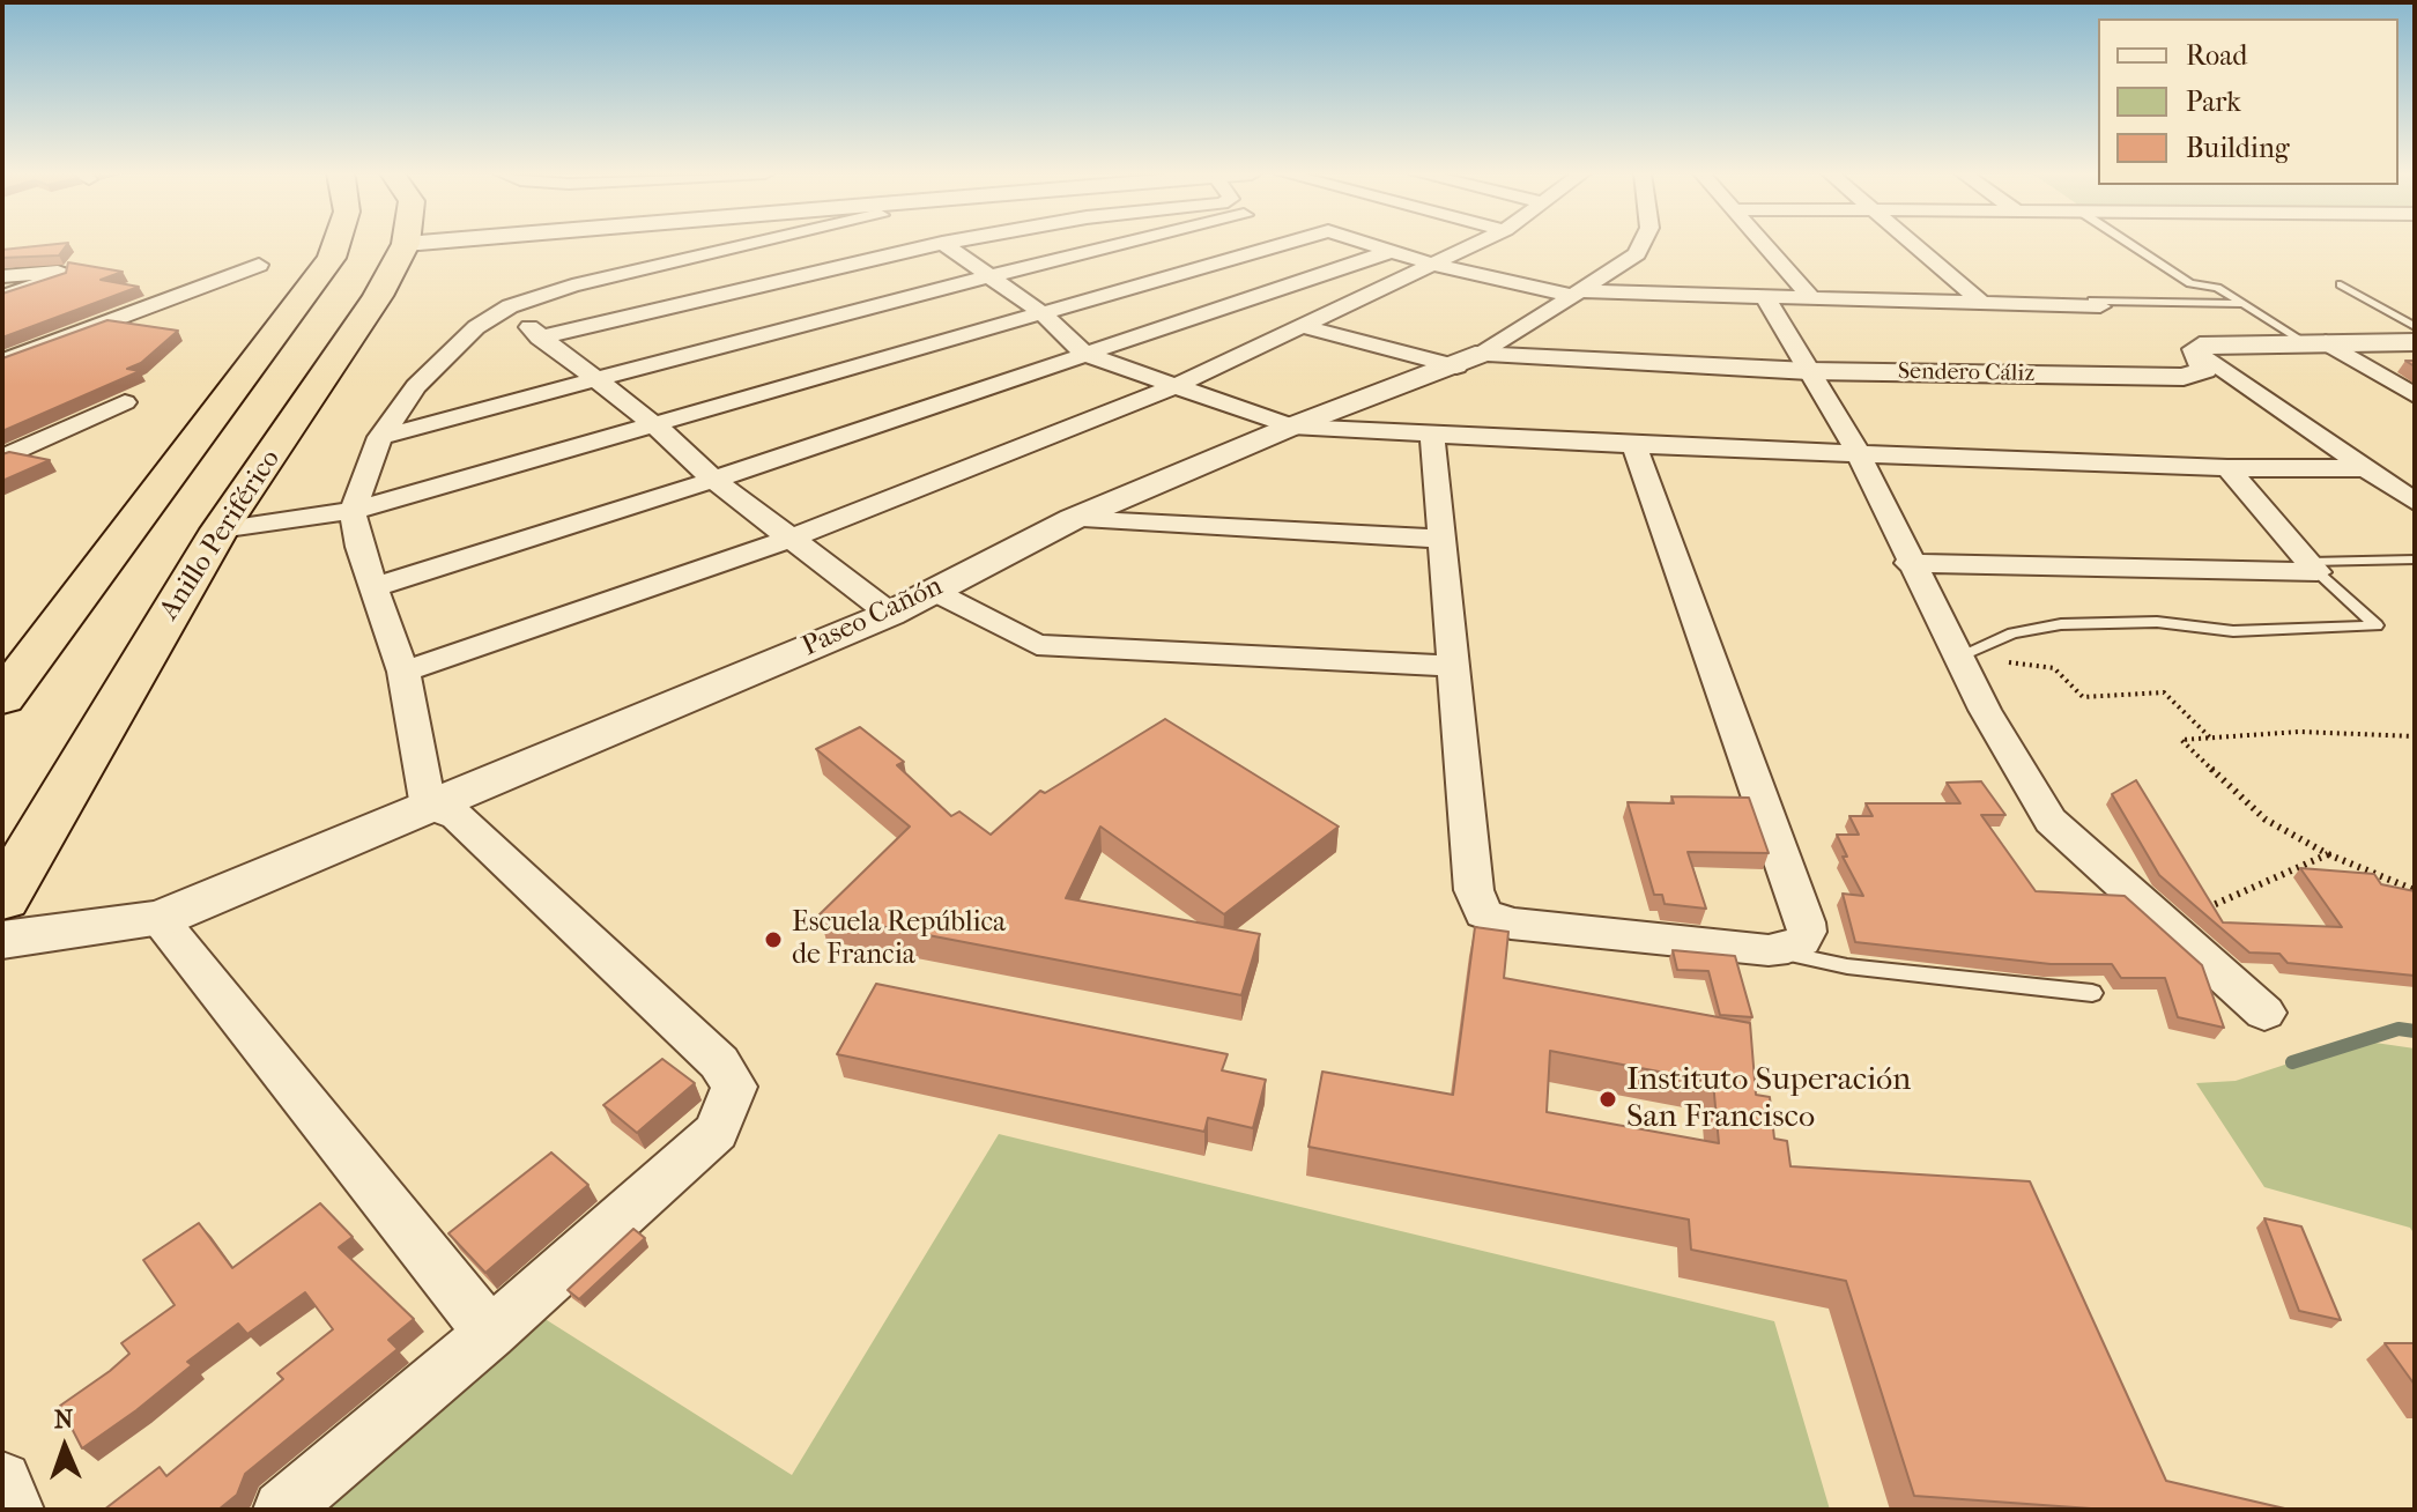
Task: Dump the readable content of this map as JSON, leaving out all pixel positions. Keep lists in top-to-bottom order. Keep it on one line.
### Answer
{"streets":{"highway":["Anillo Periférico"],"street":["Sendero Cáliz","Paseo Cañón"]},"crossings":[["Sendero Cáliz","Paseo Cañón"]],"places":["Escuela República de Francia","Instituto Superación San Francisco"],"legend":["Road","Park","Building"],"north":"top"}
